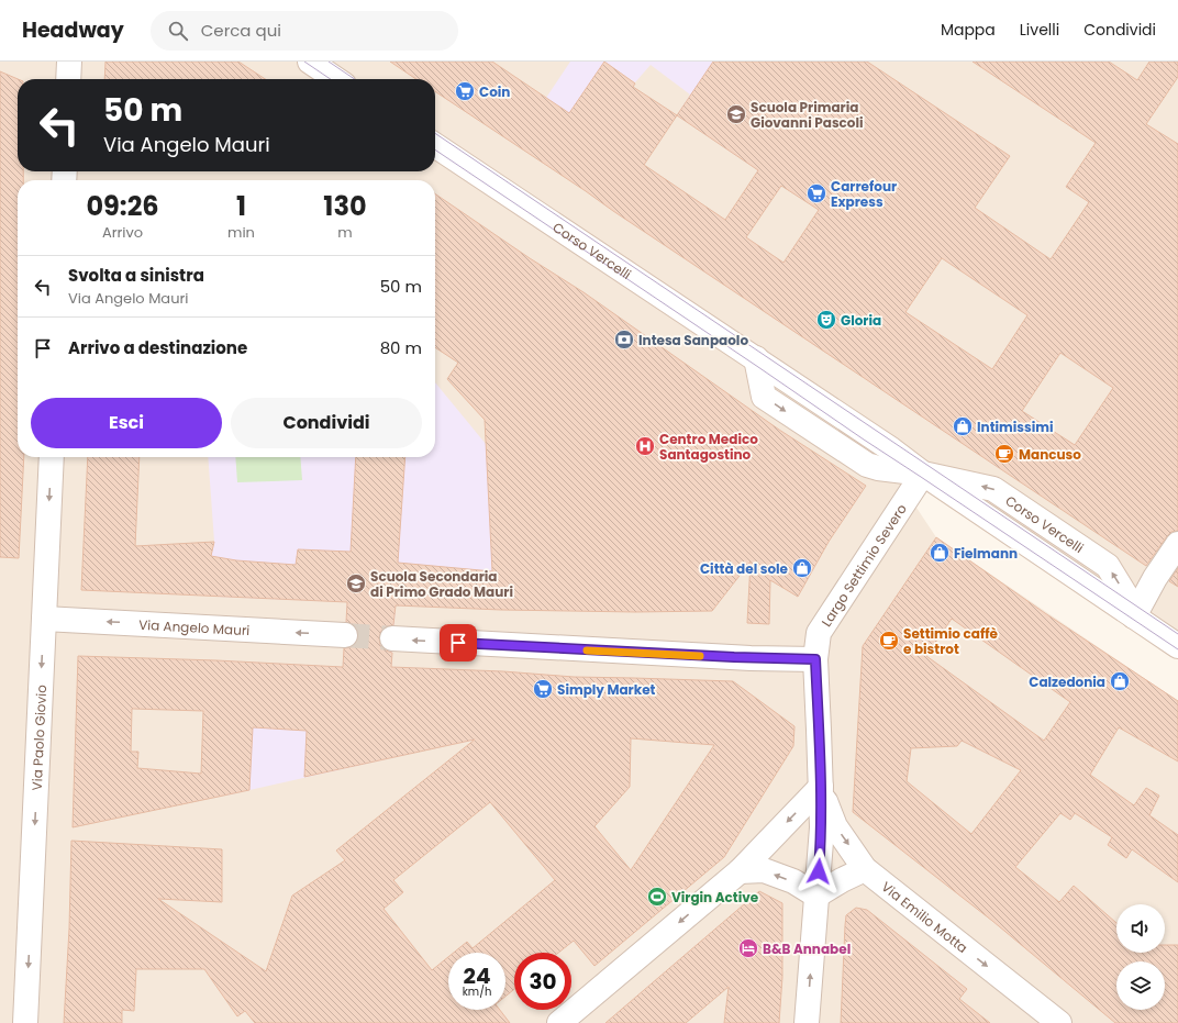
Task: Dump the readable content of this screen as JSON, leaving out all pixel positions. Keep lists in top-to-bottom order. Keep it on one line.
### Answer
{"streets":{"street":["Corso Vercelli","Largo Settimio Severo","Via Angelo Mauri","Via Paolo Giovio","Via Emilio Motta"]},"crossings":[["Corso Vercelli","Largo Settimio Severo"],["Largo Settimio Severo","Via Emilio Motta"],["Via Angelo Mauri","Via Paolo Giovio"]],"one_way":["Via Angelo Mauri","Via Paolo Giovio","Via Emilio Motta"],"places":{"supermarket":["Coin","Carrefour Express","Simply Market"],"school or university":["Scuola Primaria Giovanni Pascoli","Scuola Secondaria di Primo Grado Mauri"],"theatre":["Gloria"],"bank":["Intesa Sanpaolo"],"shop":["Intimissimi","Fielmann","Città del sole","Calzedonia"],"hospital":["Centro Medico Santagostino"],"cafe":["Mancuso","Settimio caffè e bistrot"],"sports":["Virgin Active"],"hotel":["B&B Annabel"]},"page":{"header":"Headway","search":"Cerca qui","nav":["Mappa","Livelli","Condividi"],"turn":["50 m","Via Angelo Mauri"],"eta":["09:26","Arrivo","1","min","130","m"],"list":[{"name":"Svolta a sinistra","note":"Via Angelo Mauri","value":"50 m"},{"name":"Arrivo a destinazione","value":"80 m"}],"buttons":["Esci","Condividi"],"speed":"24 km/h","limit":"30"}}
